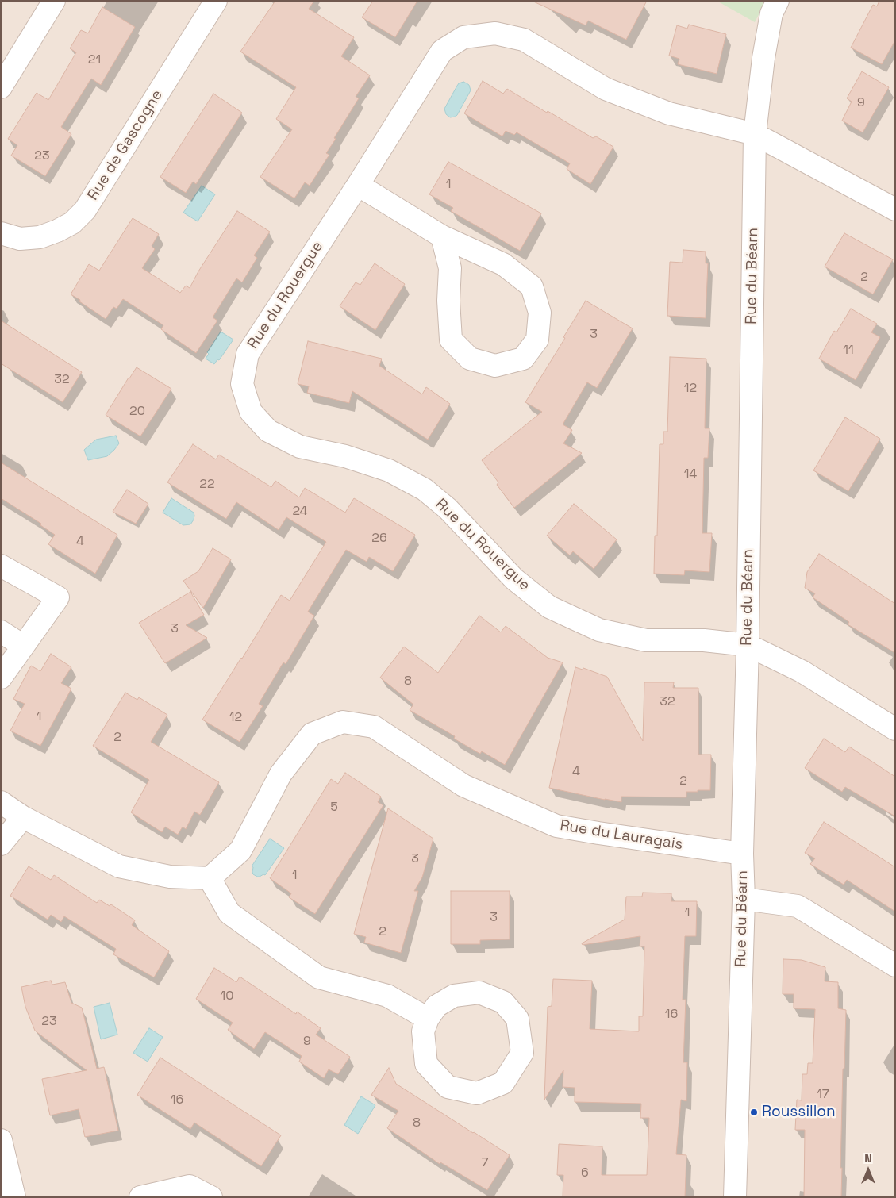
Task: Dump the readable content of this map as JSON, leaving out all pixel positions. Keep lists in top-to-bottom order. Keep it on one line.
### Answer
{"streets":{"street":["Rue de Gascogne","Rue du Béarn","Rue du Rouergue","Rue du Lauragais"]},"crossings":[["Rue du Béarn","Rue du Rouergue"],["Rue du Béarn","Rue du Lauragais"]],"places":["Roussillon"],"house_numbers":["21","9","23","1","2","3","11","32","12","20","14","22","24","26","4","3","8","32","1","12","2","4","2","5","3","1","1","3","2","10","16","23","9","17","16","8","7","6"],"north":"top"}
